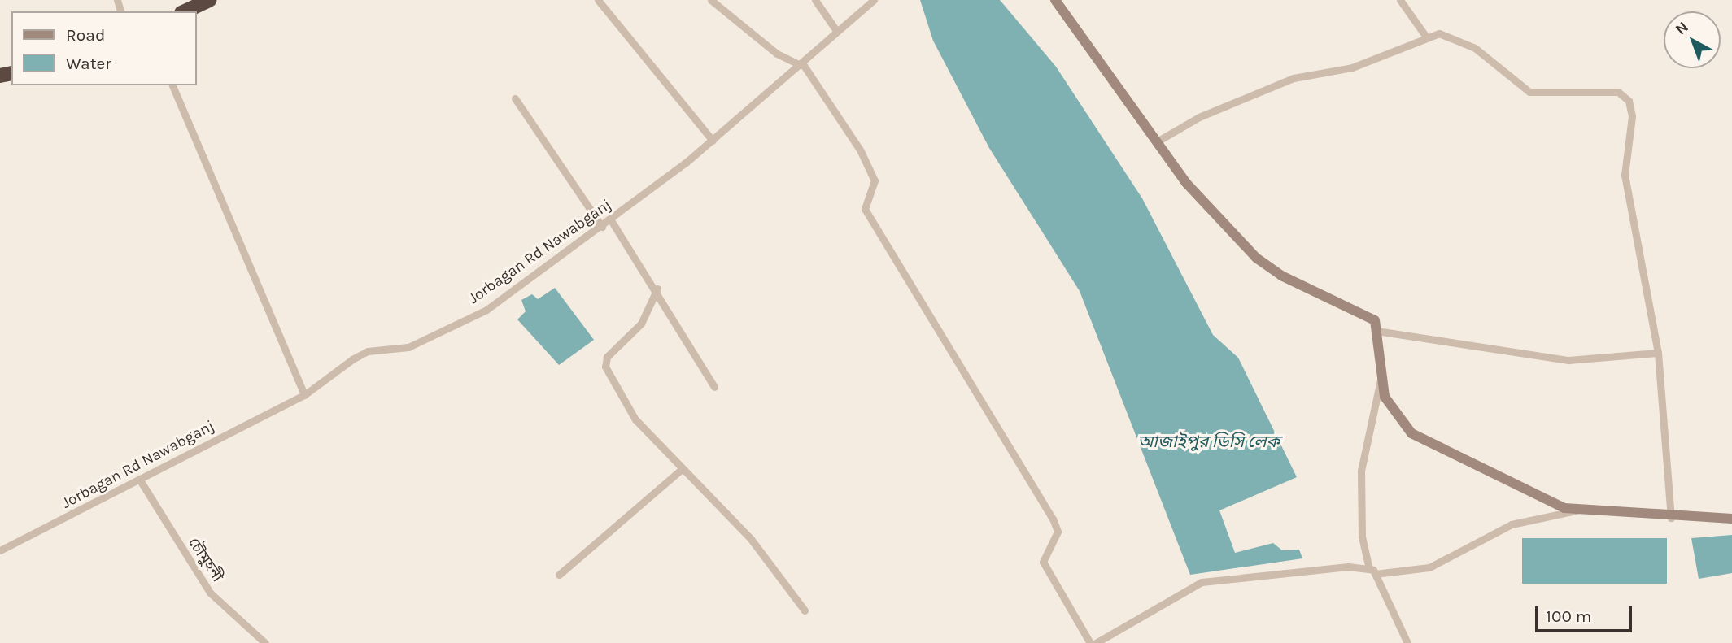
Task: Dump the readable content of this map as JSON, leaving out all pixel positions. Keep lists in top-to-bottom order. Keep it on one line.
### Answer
{"streets":{"street":["Jorbagan Rd Nawabganj","চৌমুহনী"]},"crossings":[["Jorbagan Rd Nawabganj","চৌমুহনী"]],"water":["আজাইপুর ডিসি লেক"],"legend":["Road","Water"],"scale_bar":"100 m","north":"top left"}
